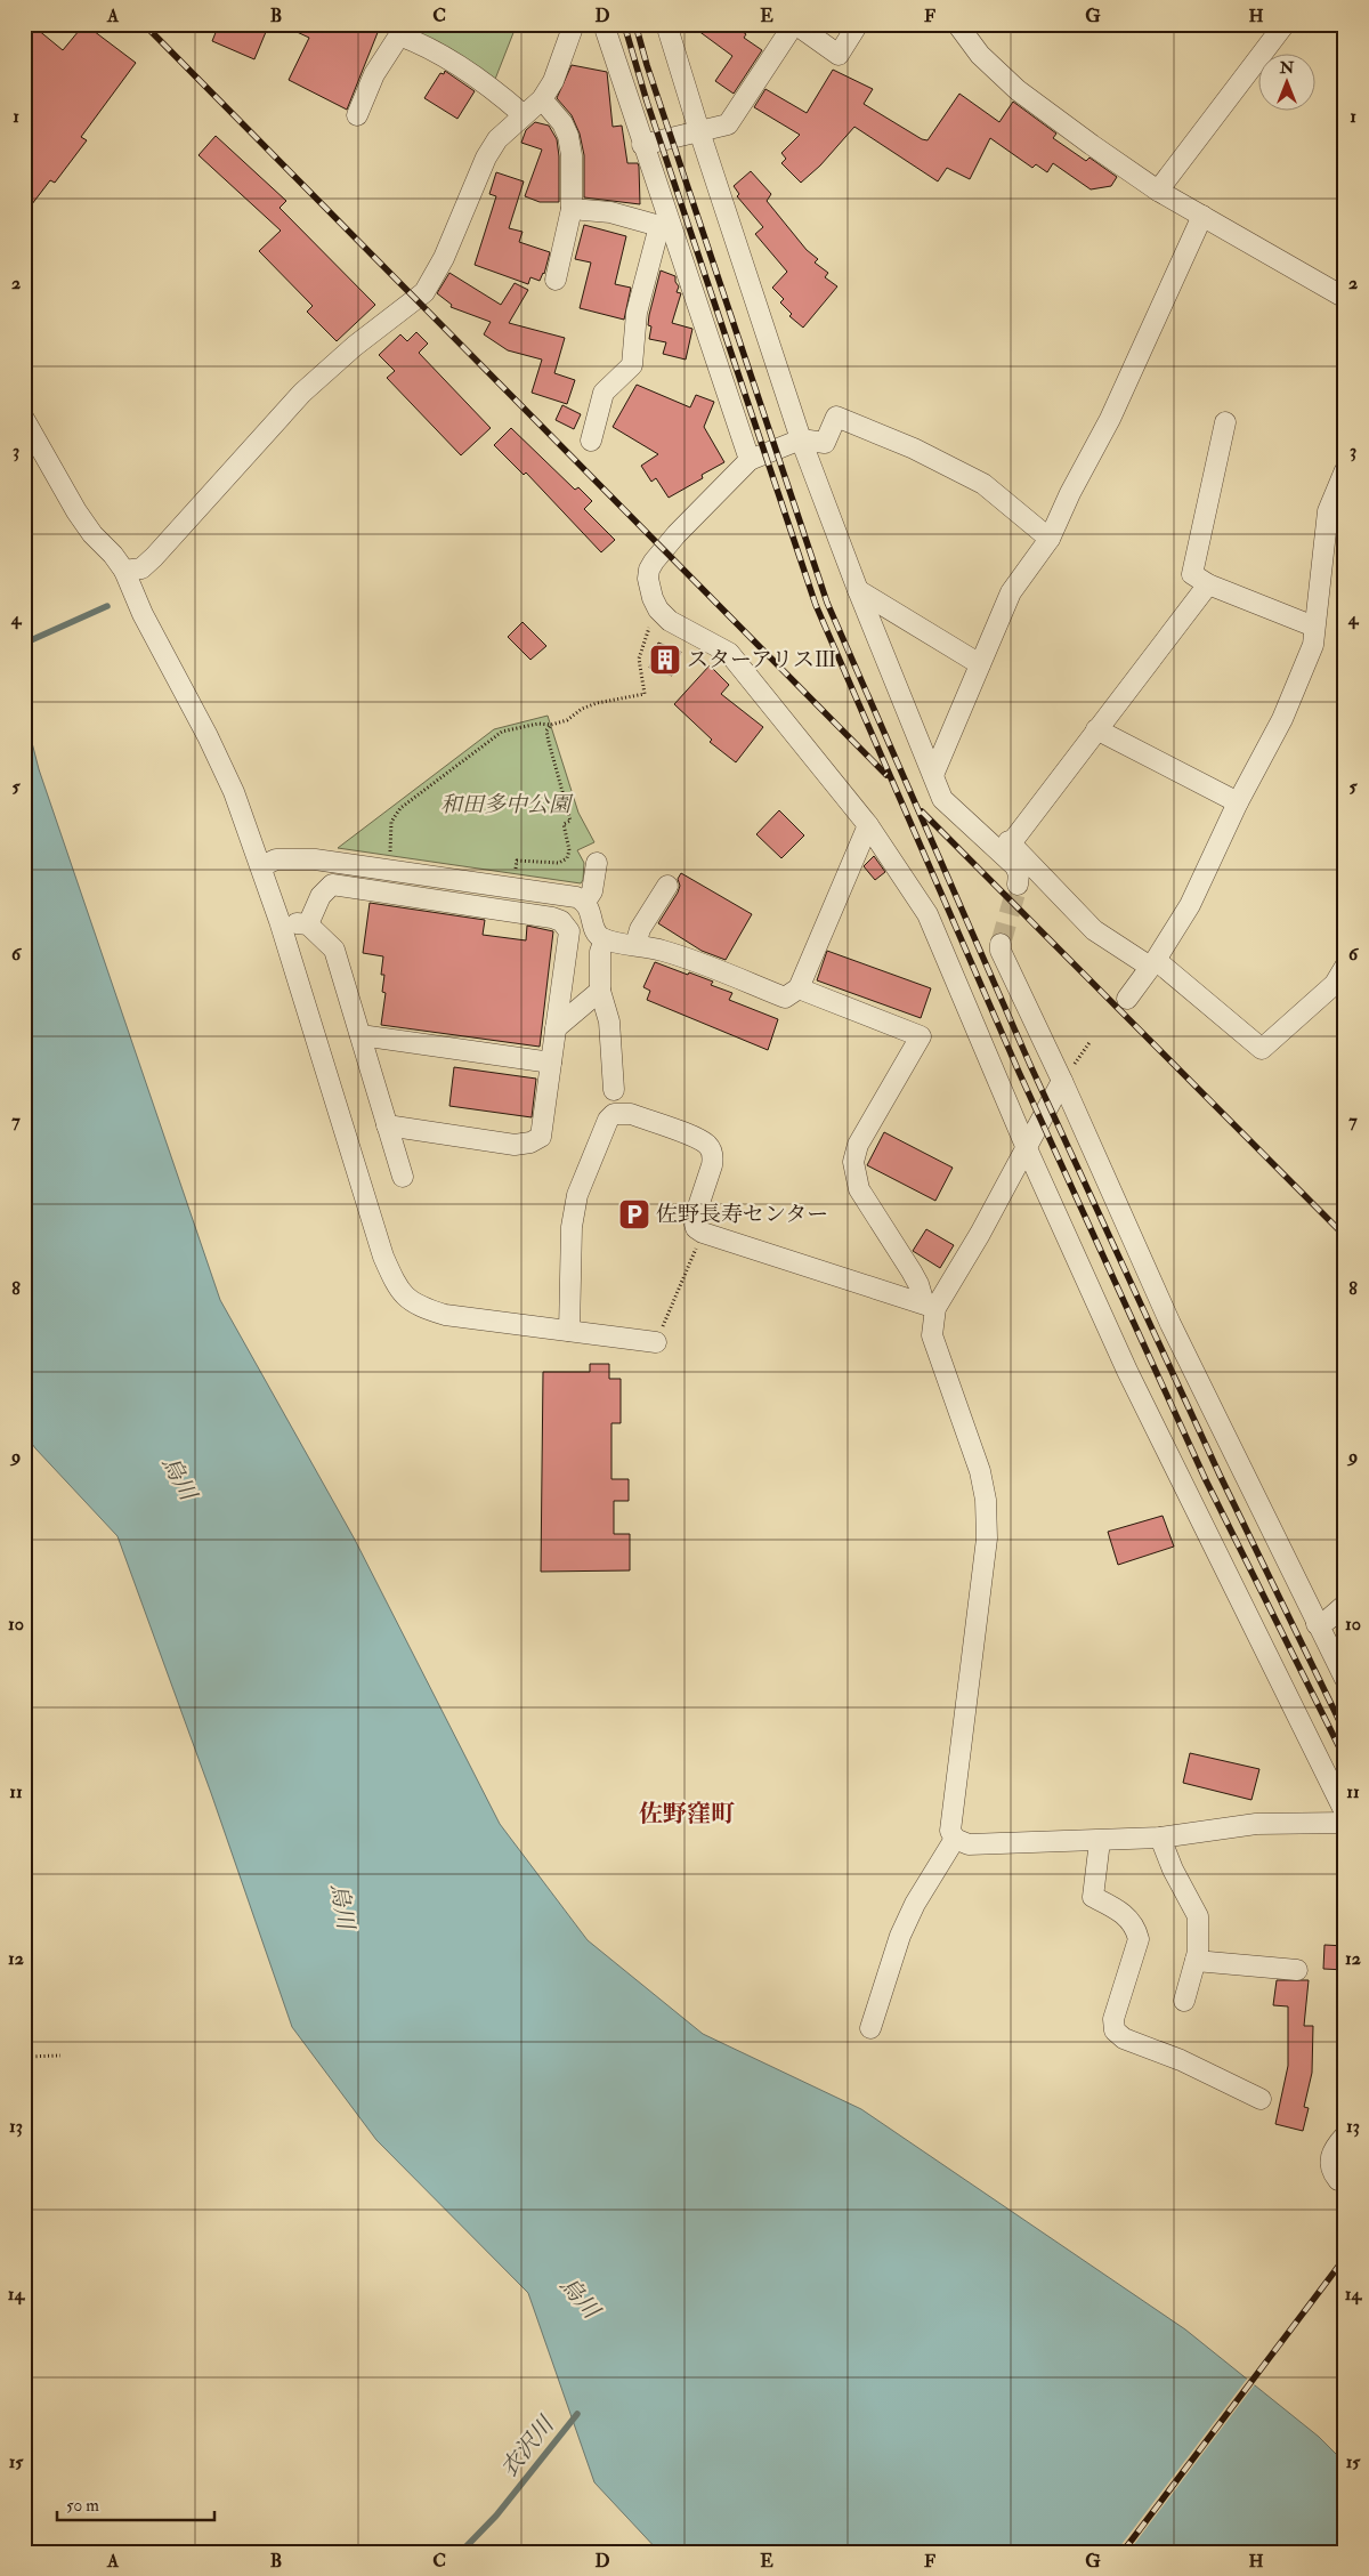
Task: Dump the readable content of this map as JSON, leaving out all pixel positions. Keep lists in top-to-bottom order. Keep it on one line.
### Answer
{"districts":["佐野窪町"],"water":["烏川","衣沢川"],"parks":["和田多中公園"],"places":{"building":["スターアリスⅢ"],"parking":["佐野長寿センター"]},"scale_bar":"50 m","north":"top","grid":{"columns":["A","B","C","D","E","F","G","H"],"rows":["1","2","3","4","5","6","7","8","9","10","11","12","13","14","15"]}}
